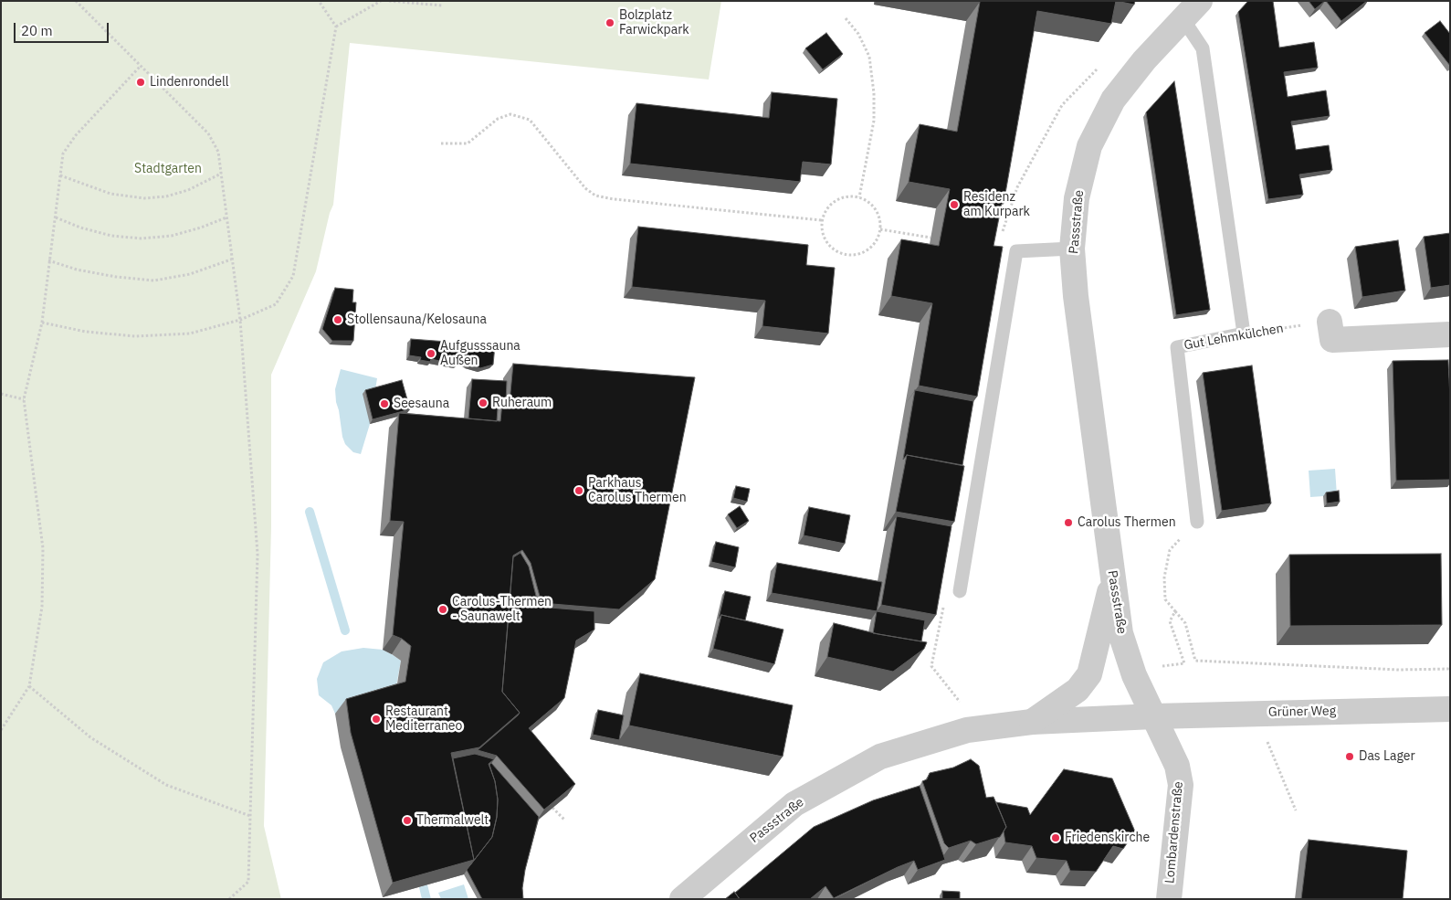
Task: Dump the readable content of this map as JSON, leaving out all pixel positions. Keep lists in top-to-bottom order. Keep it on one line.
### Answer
{"streets":{"street":["Passstraße","Grüner Weg","Lombardenstraße"],"lane":["Gut Lehmkülchen"]},"crossings":[["Passstraße","Grüner Weg"],["Passstraße","Lombardenstraße"],["Grüner Weg","Lombardenstraße"]],"parks":["Stadtgarten"],"places":["Bolzplatz Farwickpark","Lindenrondell","Residenz am Kurpark","Stollensauna/Kelosauna","Aufgusssauna Außen","Ruheraum","Seesauna","Parkhaus Carolus Thermen","Carolus Thermen","Carolus-Thermen - Saunawelt","Restaurant Mediterraneo","Das Lager","Thermalwelt","Friedenskirche"],"scale_bar":"20 m"}
